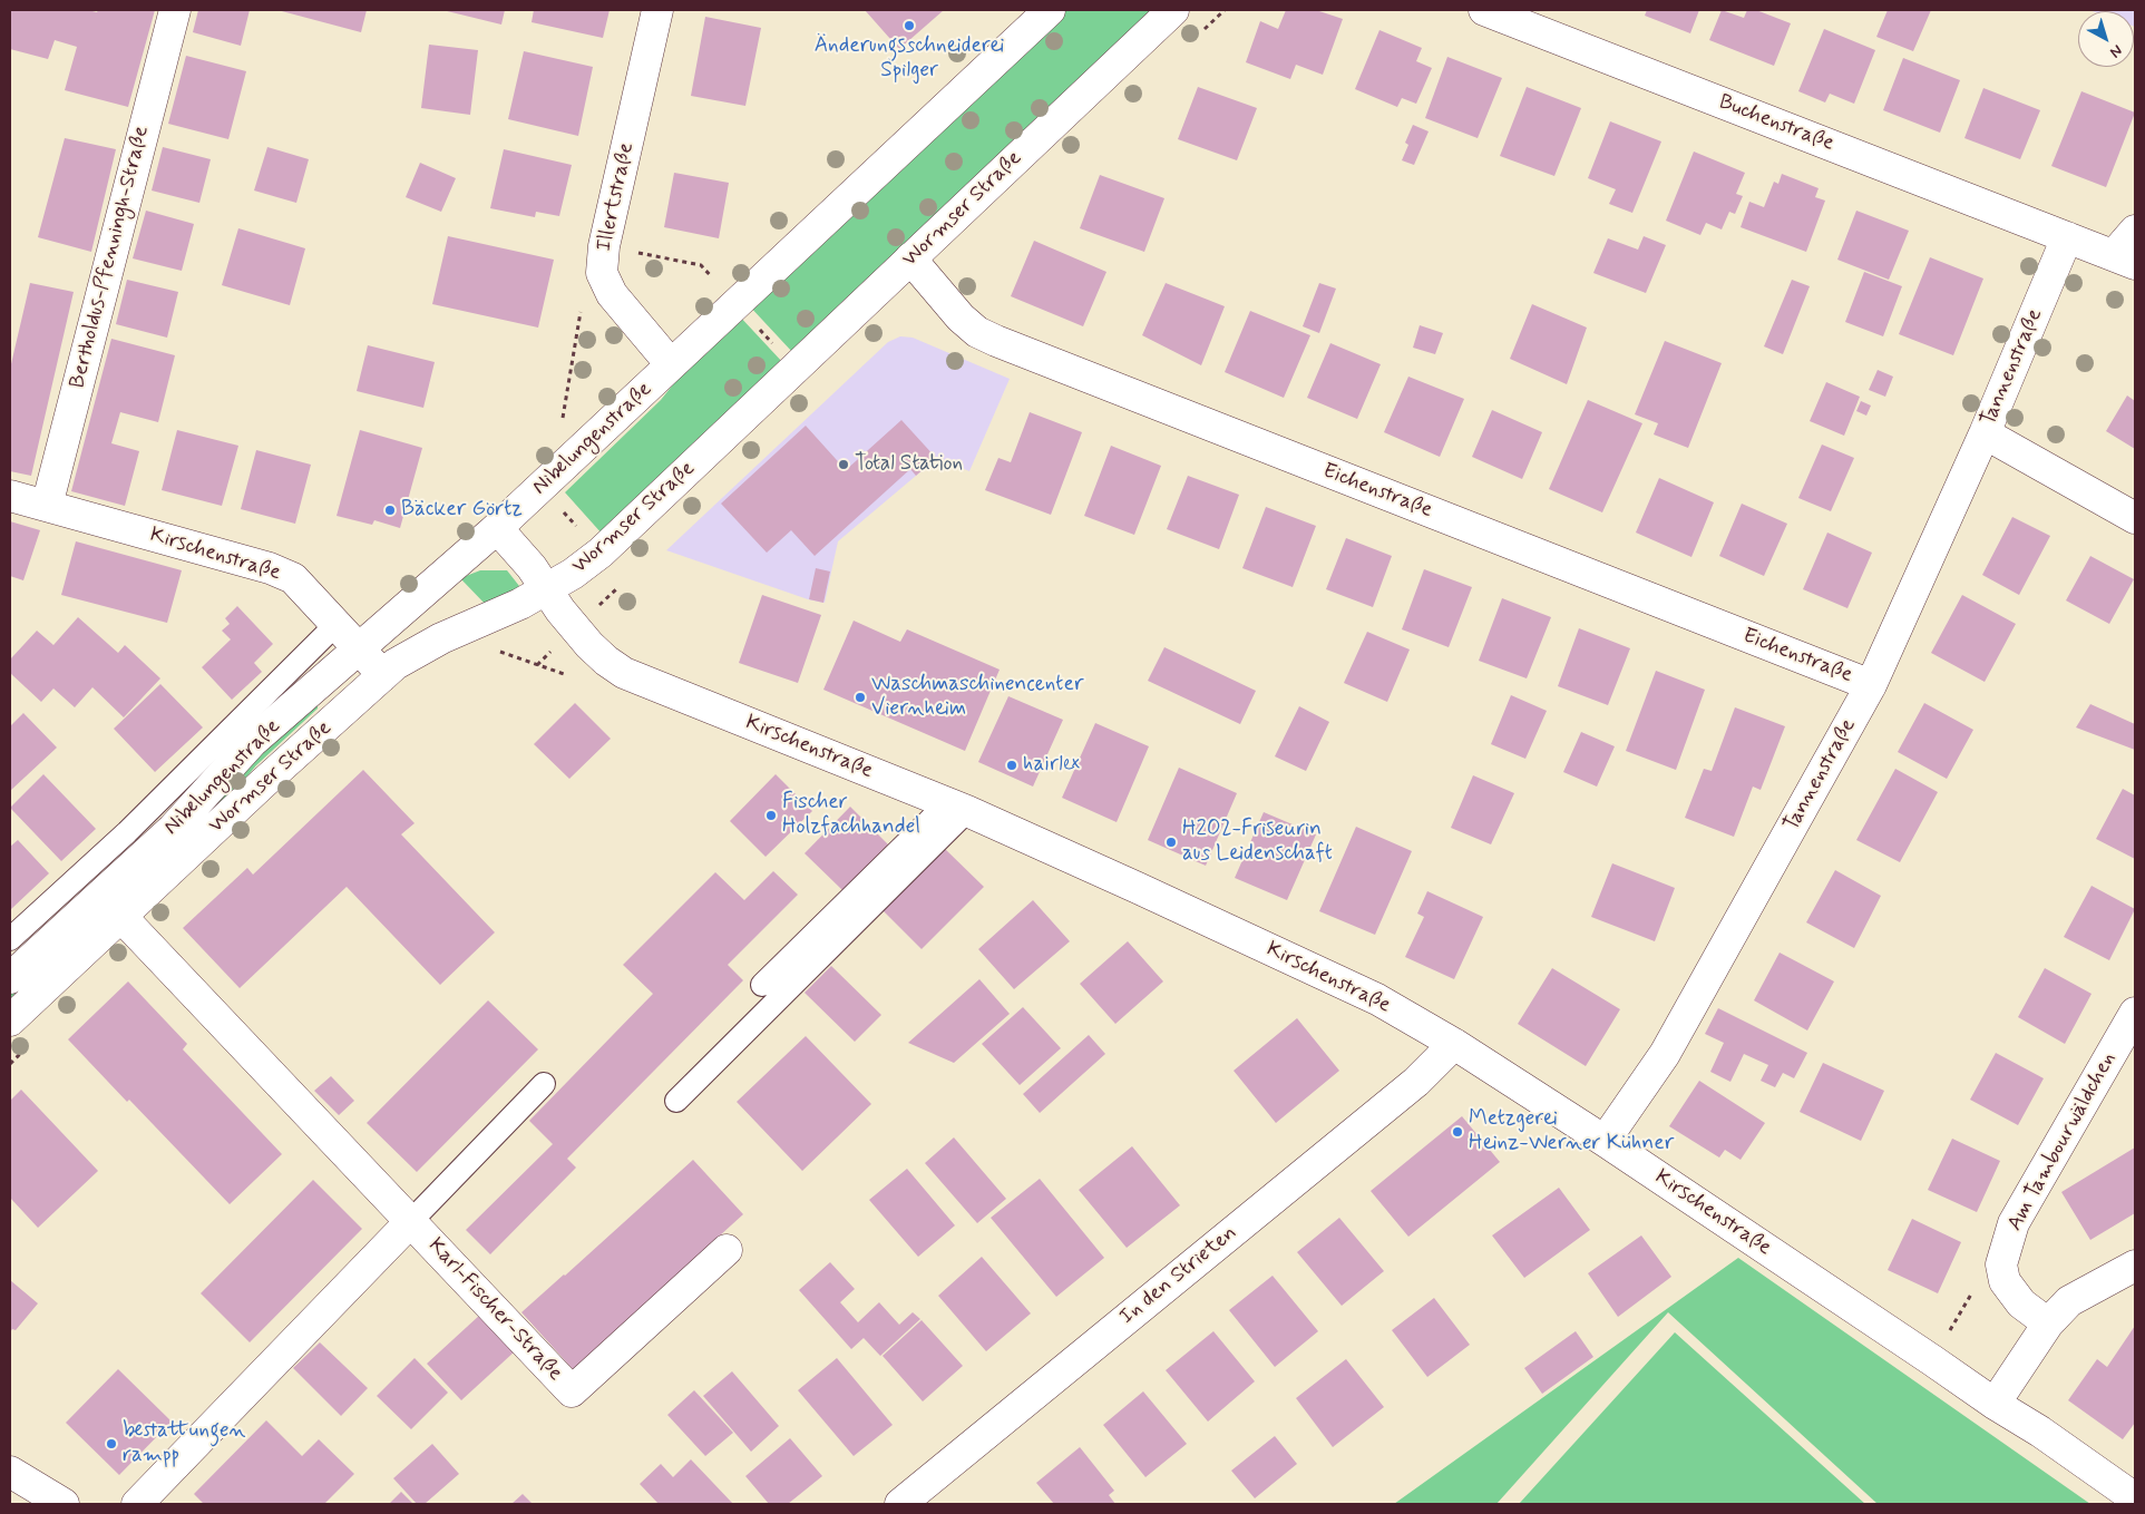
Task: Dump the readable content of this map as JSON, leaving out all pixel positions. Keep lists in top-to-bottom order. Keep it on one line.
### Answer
{"streets":{"street":["Buchenstraße","Illertstraße","Wormser Straße","Bertholdus-Pfenningh-Straße","Tannenstraße","Nibelungenstraße","Eichenstraße","Kirschenstraße","Am Tambourwäldchen","In den Strieten","Karl-Fischer-Straße"]},"crossings":[["Buchenstraße","Tannenstraße"],["Illertstraße","Nibelungenstraße"],["Wormser Straße","Eichenstraße"],["Wormser Straße","Kirschenstraße"],["Wormser Straße","Karl-Fischer-Straße"],["Bertholdus-Pfenningh-Straße","Kirschenstraße"],["Tannenstraße","Eichenstraße"],["Tannenstraße","Kirschenstraße"],["Nibelungenstraße","Kirschenstraße"],["Kirschenstraße","In den Strieten"]],"places":["Änderungsschneiderei Spilger","Total Station","Bäcker Görtz","Waschmaschinencenter Viernheim","hairlex","Fischer Holzfachhandel","H2O2-Friseurin aus Leidenschaft","Metzgerei Heinz-Werner Kühner","bestattungen rampp"],"north":"bottom right"}
